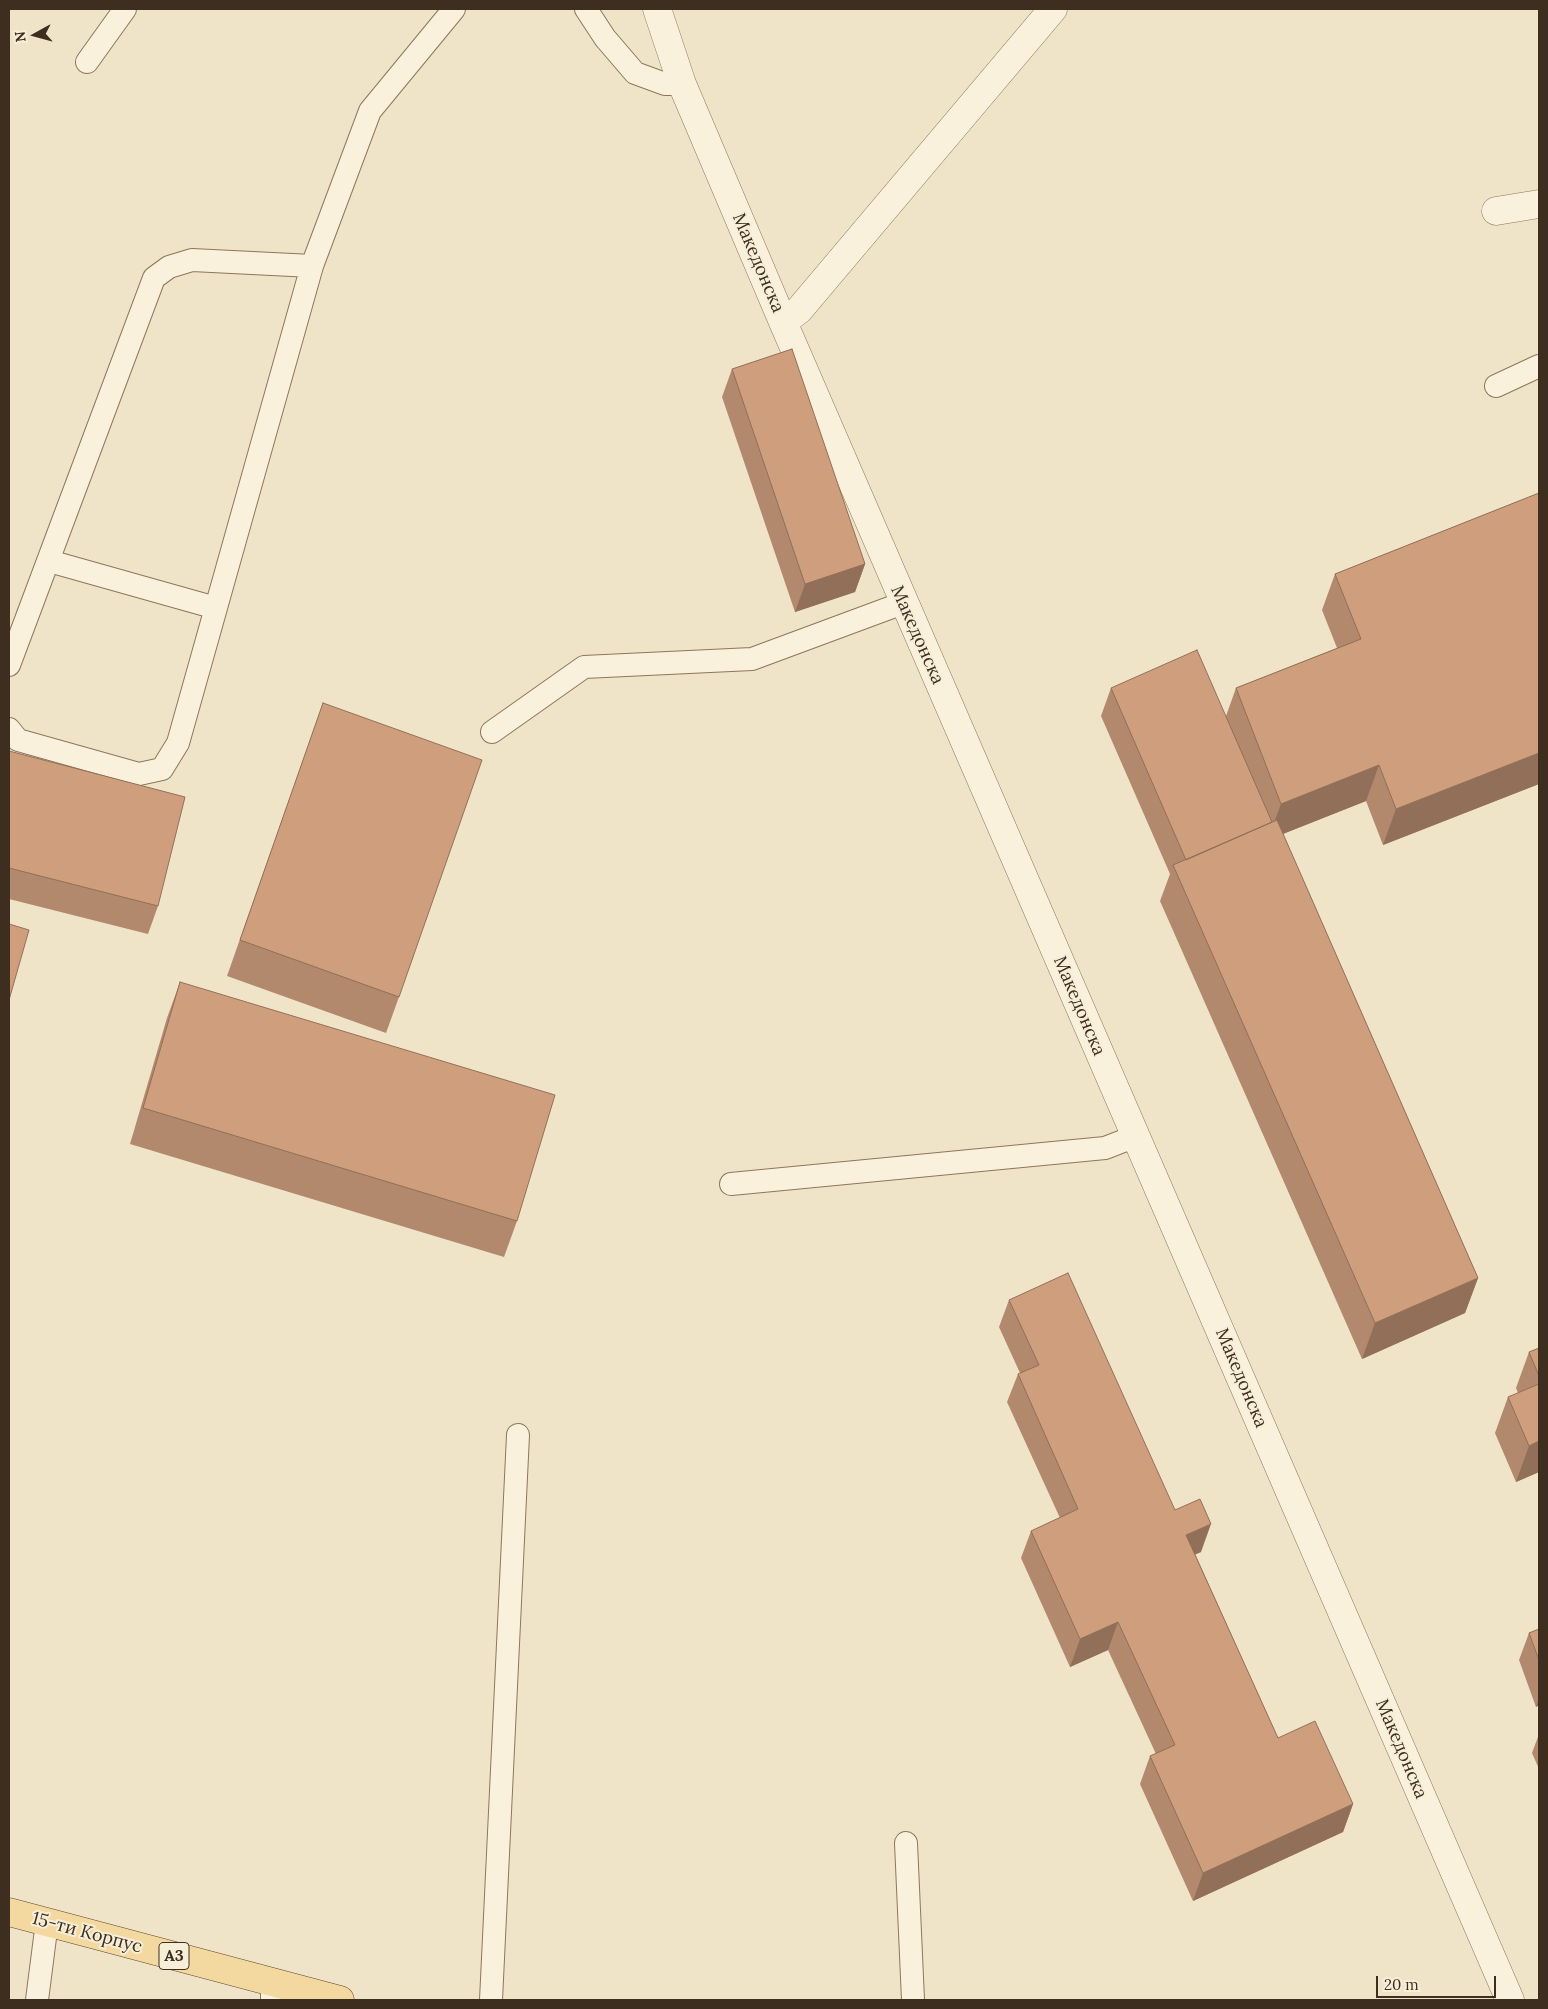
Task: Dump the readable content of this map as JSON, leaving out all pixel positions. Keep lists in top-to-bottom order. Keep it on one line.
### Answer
{"streets":{"main road":["15-ти Корпус","A3"],"street":["Македонска"]},"scale_bar":"20 m","north":"left"}
